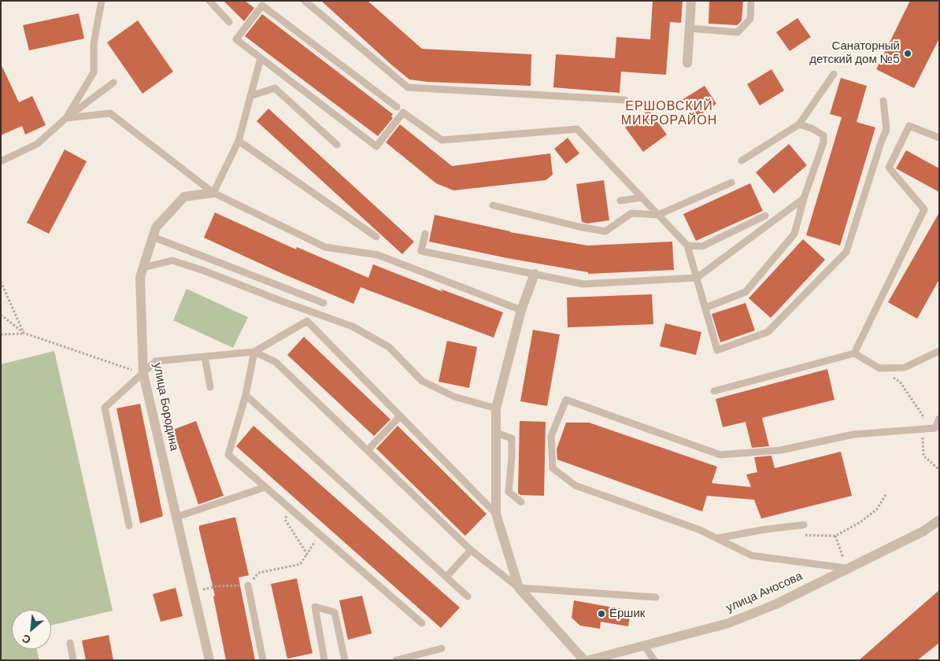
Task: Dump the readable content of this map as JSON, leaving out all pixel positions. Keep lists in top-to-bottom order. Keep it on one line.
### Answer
{"streets":{"street":["улица Бородина","улица Аносова"]},"districts":["ЕРШОВСКИЙ МИКРОРАЙОН"],"places":["Санаторный детский дом №5","Ёршик"],"north":"bottom left"}
